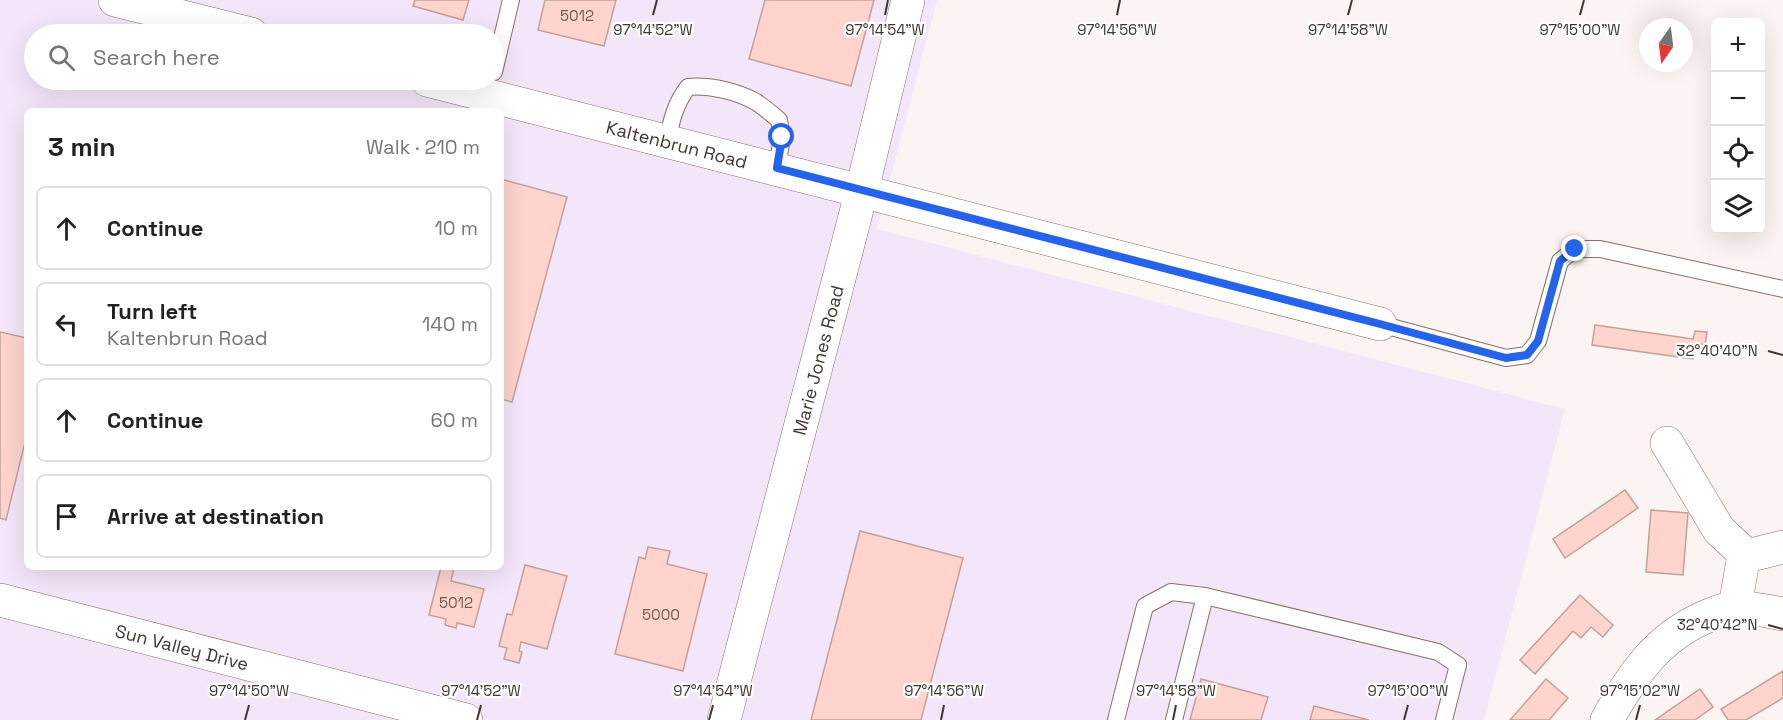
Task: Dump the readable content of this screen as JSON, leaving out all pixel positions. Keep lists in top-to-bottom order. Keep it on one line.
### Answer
{"streets":{"street":["Kaltenbrun Road","Marie Jones Road","Sun Valley Drive"]},"crossings":[["Kaltenbrun Road","Marie Jones Road"]],"house_numbers":["5012","5012","5000"],"north":"bottom","page":{"map_buttons":["+","−"],"search":"Search here","heading":["3 min","Walk · 210 m"],"list":[["Continue","10 m"],["Turn left","Kaltenbrun Road","140 m"],["Continue","60 m"],"Arrive at destination"]},"coordinates":["97°14'52\"W","97°14'54\"W","97°14'56\"W","97°14'58\"W","97°15'00\"W","32°40'40\"N","32°40'42\"N","97°14'50\"W","97°15'02\"W"]}
